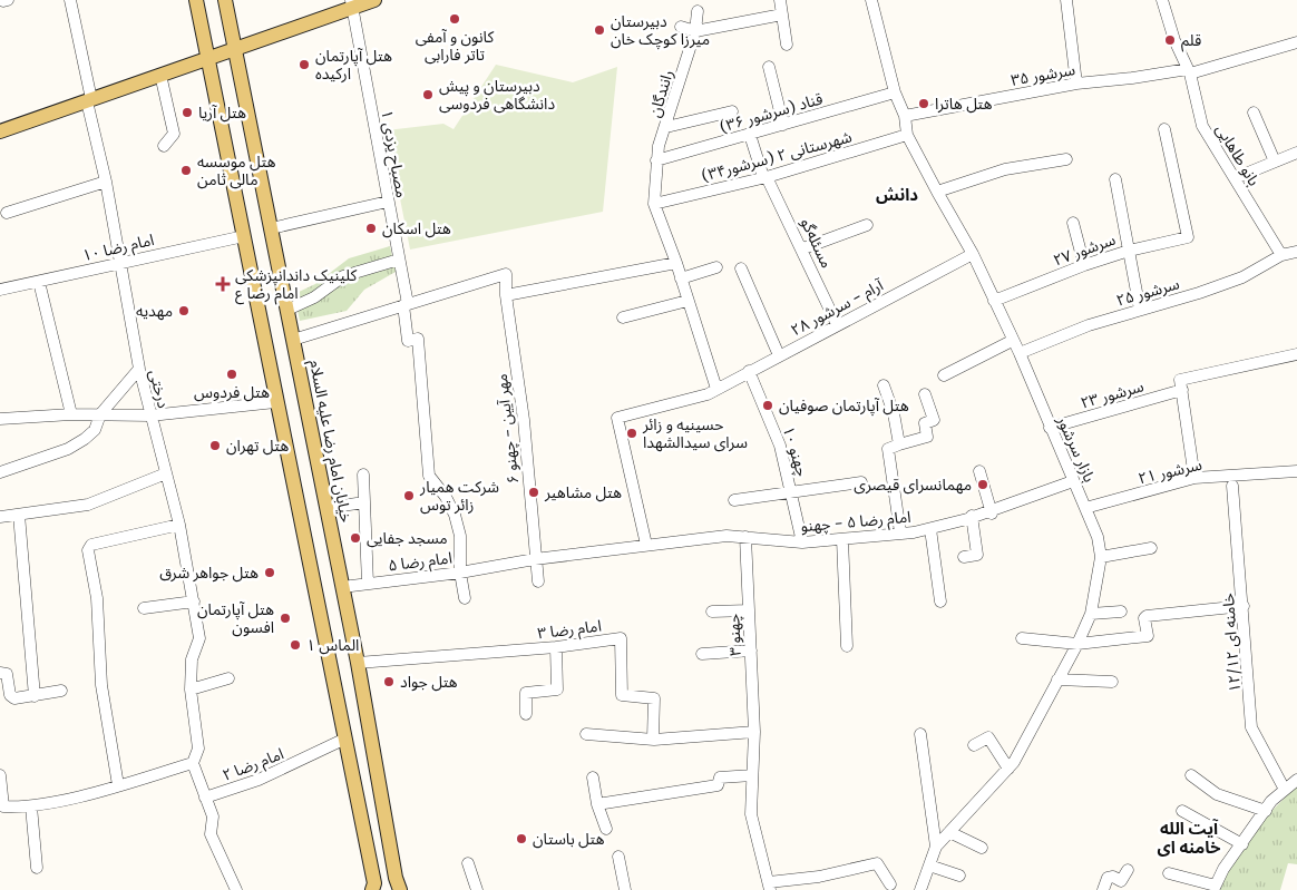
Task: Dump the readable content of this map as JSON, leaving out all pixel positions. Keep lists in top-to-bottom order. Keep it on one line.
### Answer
{"streets":{"main road":["خیابان امام رضا علیه السلام"],"street":["سرشور ۳۵","رانندگان","قناد (سرشور ۳۶)","مصباح یزدی ۱","بانو طاهایی","شهرستانی ۲ (سرشور۳۴)","مسئله‌گو","امام رضا ۱۰","سرشور ۲۷","سرشور ۲۵","آرام - سرشور ۲۸","درختی","سرشور ۲۳","مهر آیین - چهنو ۶","بازار سرشور","چهنو ۱۰","سرشور ۲۱","امام رضا ۵ - چهنو","امام رضا ۵","امام رضا ۳","چهنو ۳","خامنه ای ۱۲/۱۲","امام رضا ۲"]},"crossings":[["سرشور ۳۵","بانو طاهایی"],["سرشور ۳۵","بازار سرشور"],["رانندگان","قناد (سرشور ۳۶)"],["رانندگان","شهرستانی ۲ (سرشور۳۴)"],["رانندگان","آرام - سرشور ۲۸"],["قناد (سرشور ۳۶)","مسئله‌گو"],["قناد (سرشور ۳۶)","بازار سرشور"],["مصباح یزدی ۱","مهر آیین - چهنو ۶"],["مصباح یزدی ۱","امام رضا ۵"],["بانو طاهایی","سرشور ۲۵"],["شهرستانی ۲ (سرشور۳۴)","مسئله‌گو"],["شهرستانی ۲ (سرشور۳۴)","بازار سرشور"],["مسئله‌گو","آرام - سرشور ۲۸"],["امام رضا ۱۰","درختی"],["سرشور ۲۷","بازار سرشور"],["سرشور ۲۵","بازار سرشور"],["آرام - سرشور ۲۸","بازار سرشور"],["آرام - سرشور ۲۸","چهنو ۱۰"],["آرام - سرشور ۲۸","امام رضا ۵ - چهنو"],["سرشور ۲۳","بازار سرشور"],["مهر آیین - چهنو ۶","امام رضا ۵ - چهنو"],["مهر آیین - چهنو ۶","امام رضا ۵"],["خیابان امام رضا علیه السلام","امام رضا ۵"],["خیابان امام رضا علیه السلام","امام رضا ۳"],["بازار سرشور","سرشور ۲۱"],["بازار سرشور","امام رضا ۵ - چهنو"],["چهنو ۱۰","امام رضا ۵ - چهنو"],["امام رضا ۵ - چهنو","امام رضا ۵"],["امام رضا ۵ - چهنو","چهنو ۳"]],"districts":["دانش","آیت الله خامنه ای"],"places":{"other":["کانون و آمفی تاتر فارابی","دبیرستان میرزا کوچک خان","قلم","هتل آپارتمان ارکیده","دبیرستان و پیش دانشگاهی فردوسی","هتل هاترا","هتل آریا","هتل موسسه مالی ثامن","هتل اسکان","مهدیه","هتل فردوس","هتل آپارتمان صوفیان","حسینیه و زائر سرای سیدالشهدا","هتل تهران","مهمانسرای قیصری","هتل مشاهیر","شرکت همیار زائر توس","مسجد جفایی","هتل جواهر شرق","هتل آپارتمان افسون","الماس ۱","هتل جواد","هتل باستان"],"health":["کلینیک داندانپزشکى امام رضا ع"]}}
